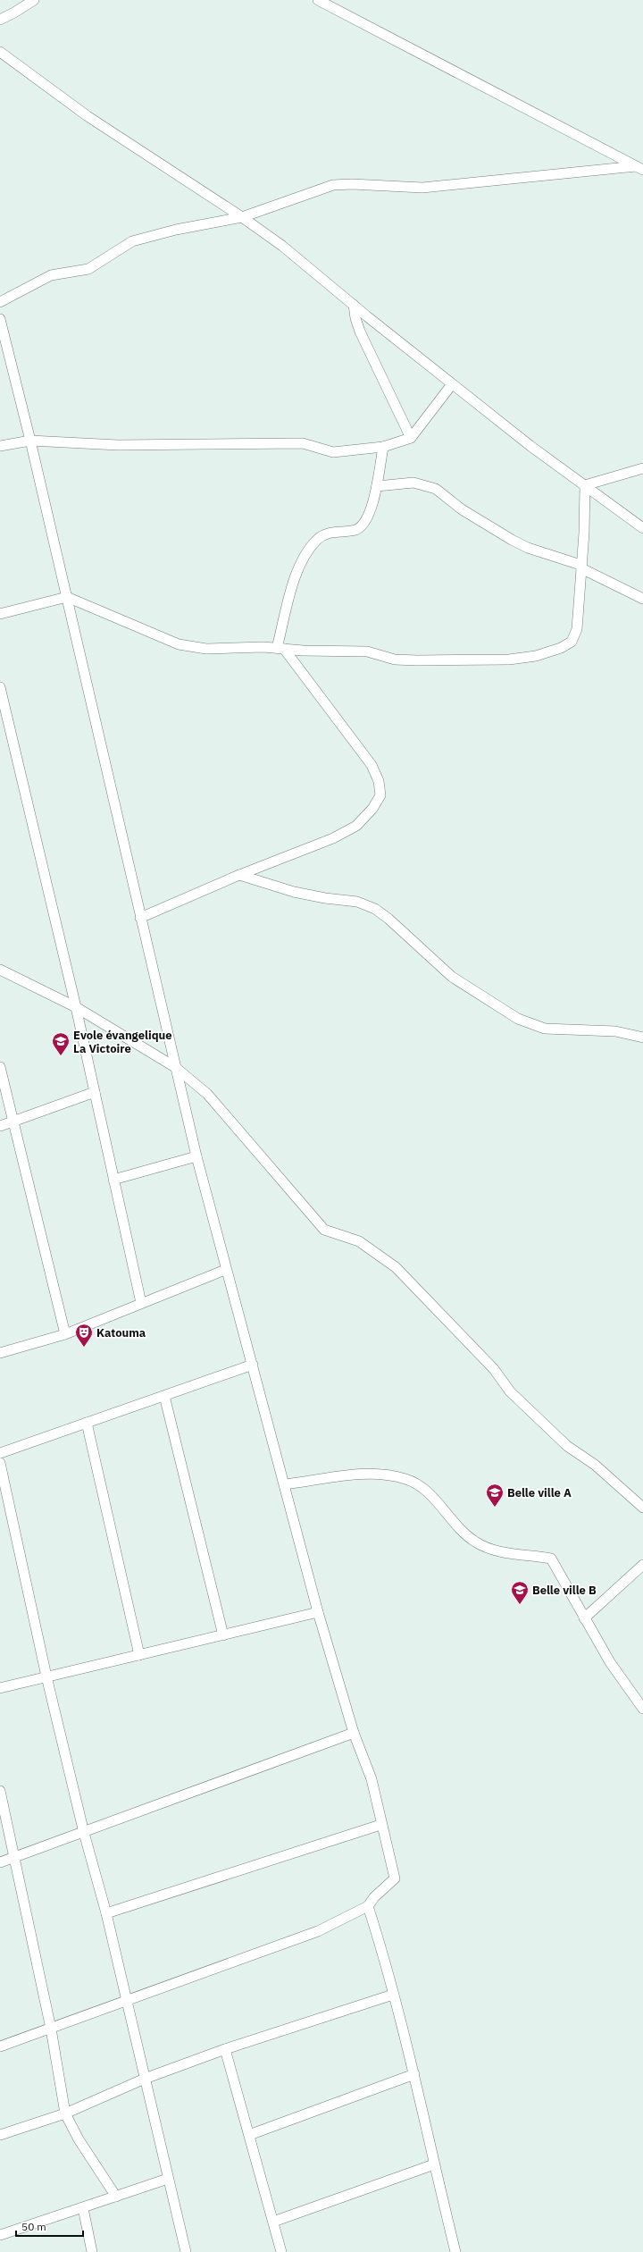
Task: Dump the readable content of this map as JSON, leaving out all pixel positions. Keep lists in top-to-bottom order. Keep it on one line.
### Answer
{"places":{"school or university":["Evole évangelique La Victoire","Belle ville A","Belle ville B"],"theatre":["Katouma"]},"scale_bar":"50 m"}
